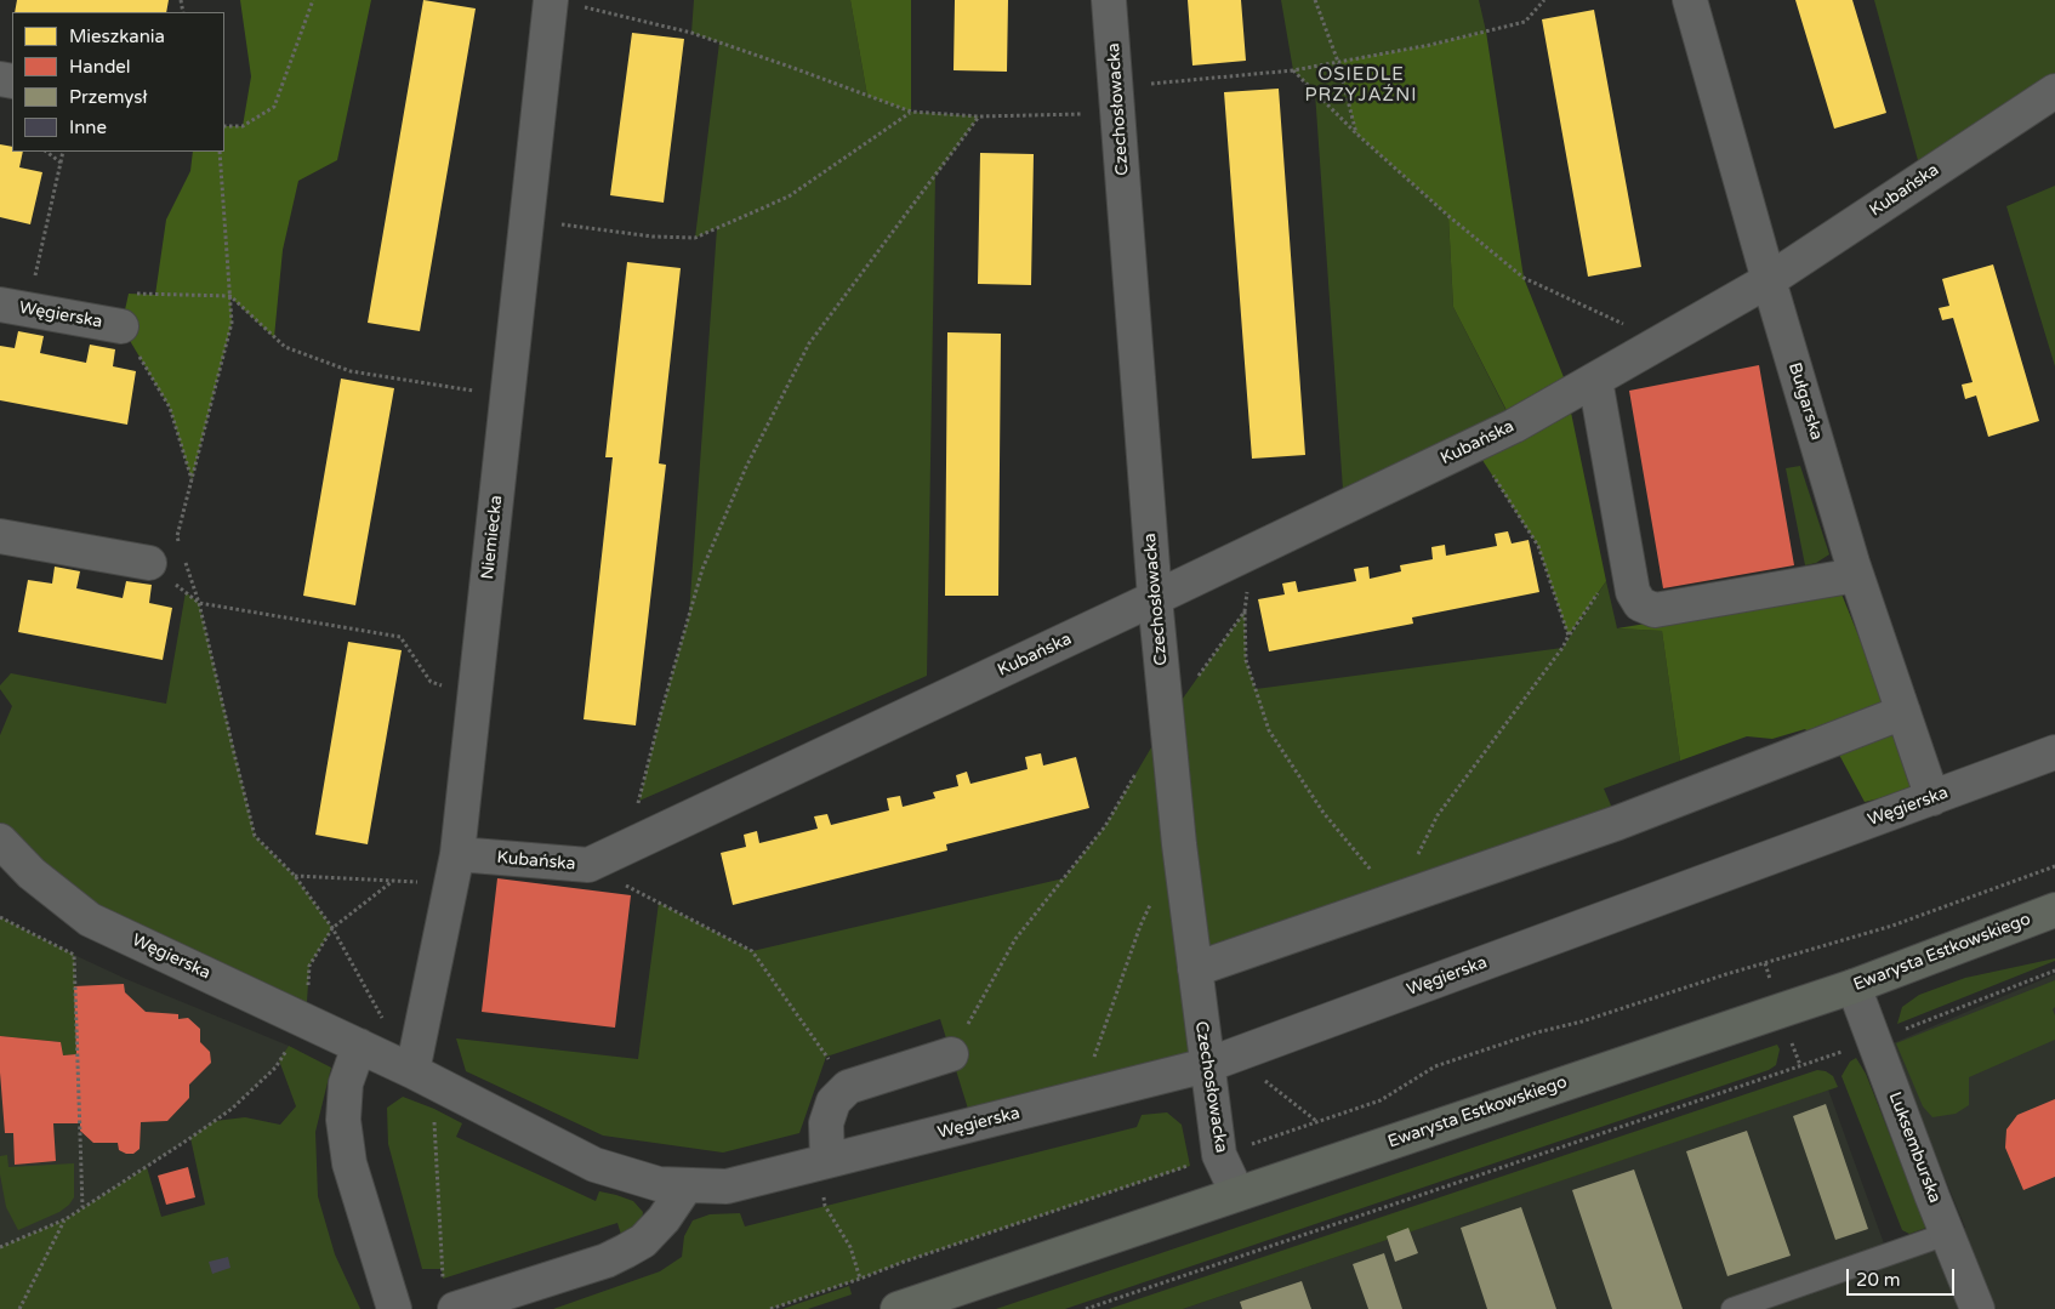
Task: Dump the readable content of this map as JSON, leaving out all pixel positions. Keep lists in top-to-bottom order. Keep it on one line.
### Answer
{"streets":{"main road":["Ewarysta Estkowskiego"],"street":["Czechosłowacka","Kubańska","Węgierska","Bułgarska","Niemiecka","Luksemburska"]},"crossings":[["Czechosłowacka","Kubańska"],["Czechosłowacka","Węgierska"],["Czechosłowacka","Ewarysta Estkowskiego"],["Kubańska","Bułgarska"],["Kubańska","Niemiecka"],["Węgierska","Bułgarska"],["Węgierska","Niemiecka"],["Ewarysta Estkowskiego","Luksemburska"]],"districts":["OSIEDLE PRZYJAŹNI"],"legend":["Mieszkania","Handel","Przemysł","Inne"],"scale_bar":"20 m"}
